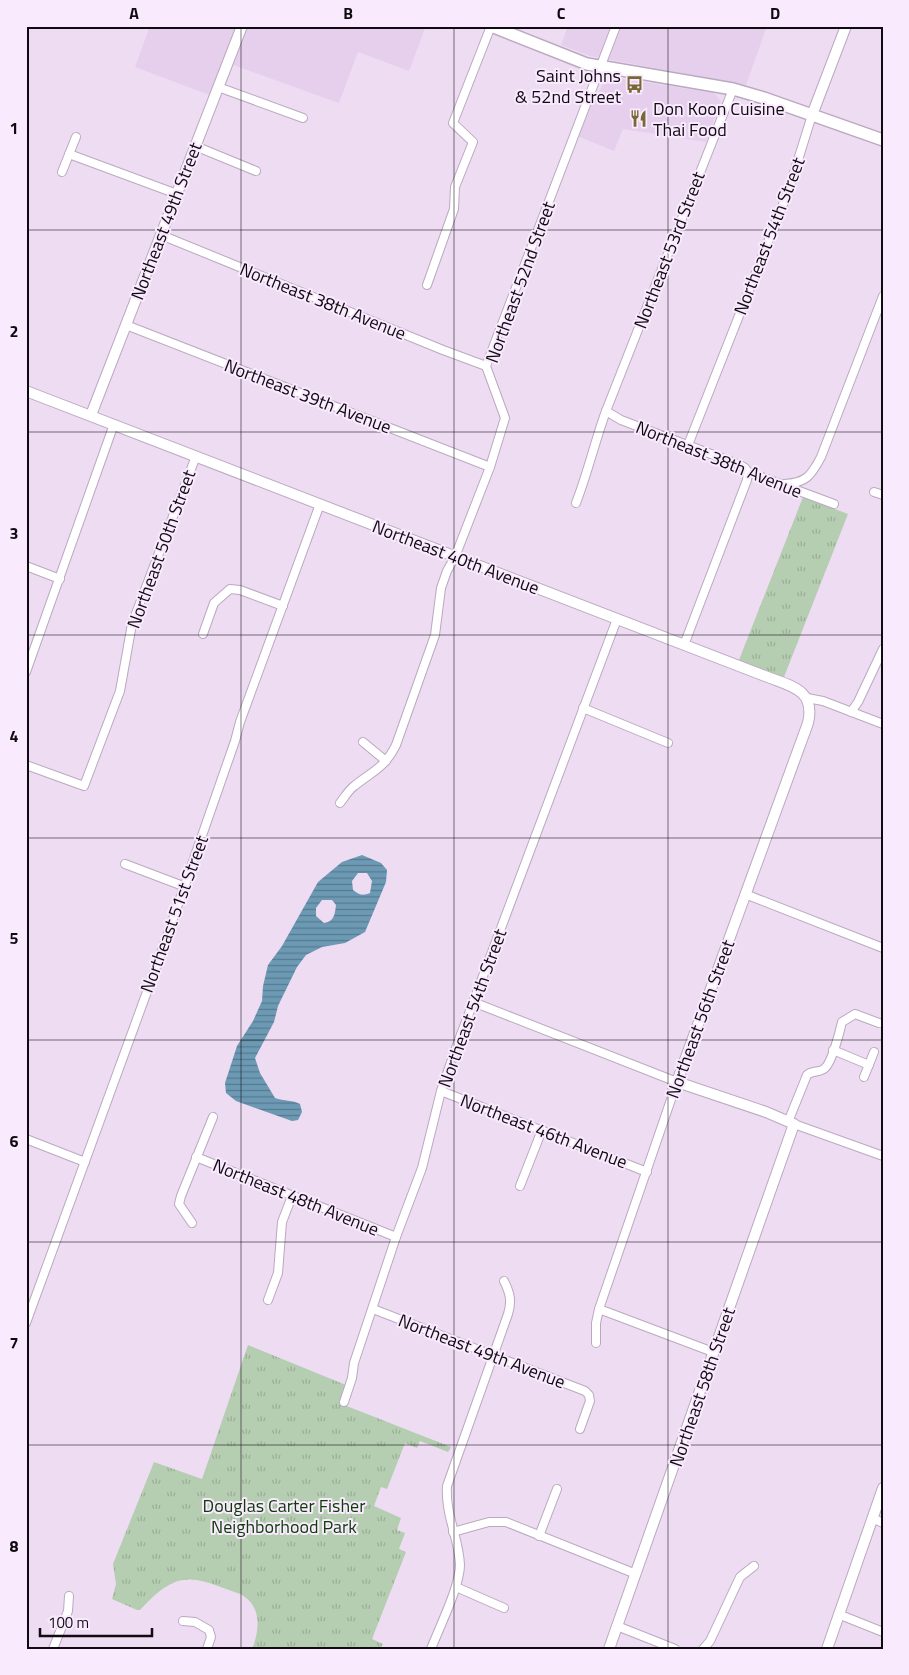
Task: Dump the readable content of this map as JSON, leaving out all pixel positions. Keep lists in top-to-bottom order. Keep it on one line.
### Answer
{"streets":{"street":["Northeast 49th Street","Northeast 54th Street","Northeast 53rd Street","Northeast 52nd Street","Northeast 38th Avenue","Northeast 39th Avenue","Northeast 50th Street","Northeast 40th Avenue","Northeast 51st Street","Northeast 56th Street","Northeast 46th Avenue","Northeast 48th Avenue","Northeast 49th Avenue","Northeast 58th Street"]},"crossings":[["Northeast 49th Street","Northeast 38th Avenue"],["Northeast 49th Street","Northeast 39th Avenue"],["Northeast 49th Street","Northeast 40th Avenue"],["Northeast 54th Street","Northeast 38th Avenue"],["Northeast 54th Street","Northeast 40th Avenue"],["Northeast 54th Street","Northeast 46th Avenue"],["Northeast 54th Street","Northeast 48th Avenue"],["Northeast 54th Street","Northeast 49th Avenue"],["Northeast 53rd Street","Northeast 38th Avenue"],["Northeast 52nd Street","Northeast 38th Avenue"],["Northeast 52nd Street","Northeast 39th Avenue"],["Northeast 52nd Street","Northeast 40th Avenue"],["Northeast 50th Street","Northeast 40th Avenue"],["Northeast 40th Avenue","Northeast 51st Street"],["Northeast 40th Avenue","Northeast 56th Street"],["Northeast 56th Street","Northeast 46th Avenue"]],"parks":["Douglas Carter Fisher Neighborhood Park"],"places":{"bus stop":["Saint Johns & 52nd Street"],"restaurant":["Don Koon Cuisine Thai Food"]},"scale_bar":"100 m","grid":{"columns":["A","B","C","D"],"rows":["1","2","3","4","5","6","7","8"]}}
